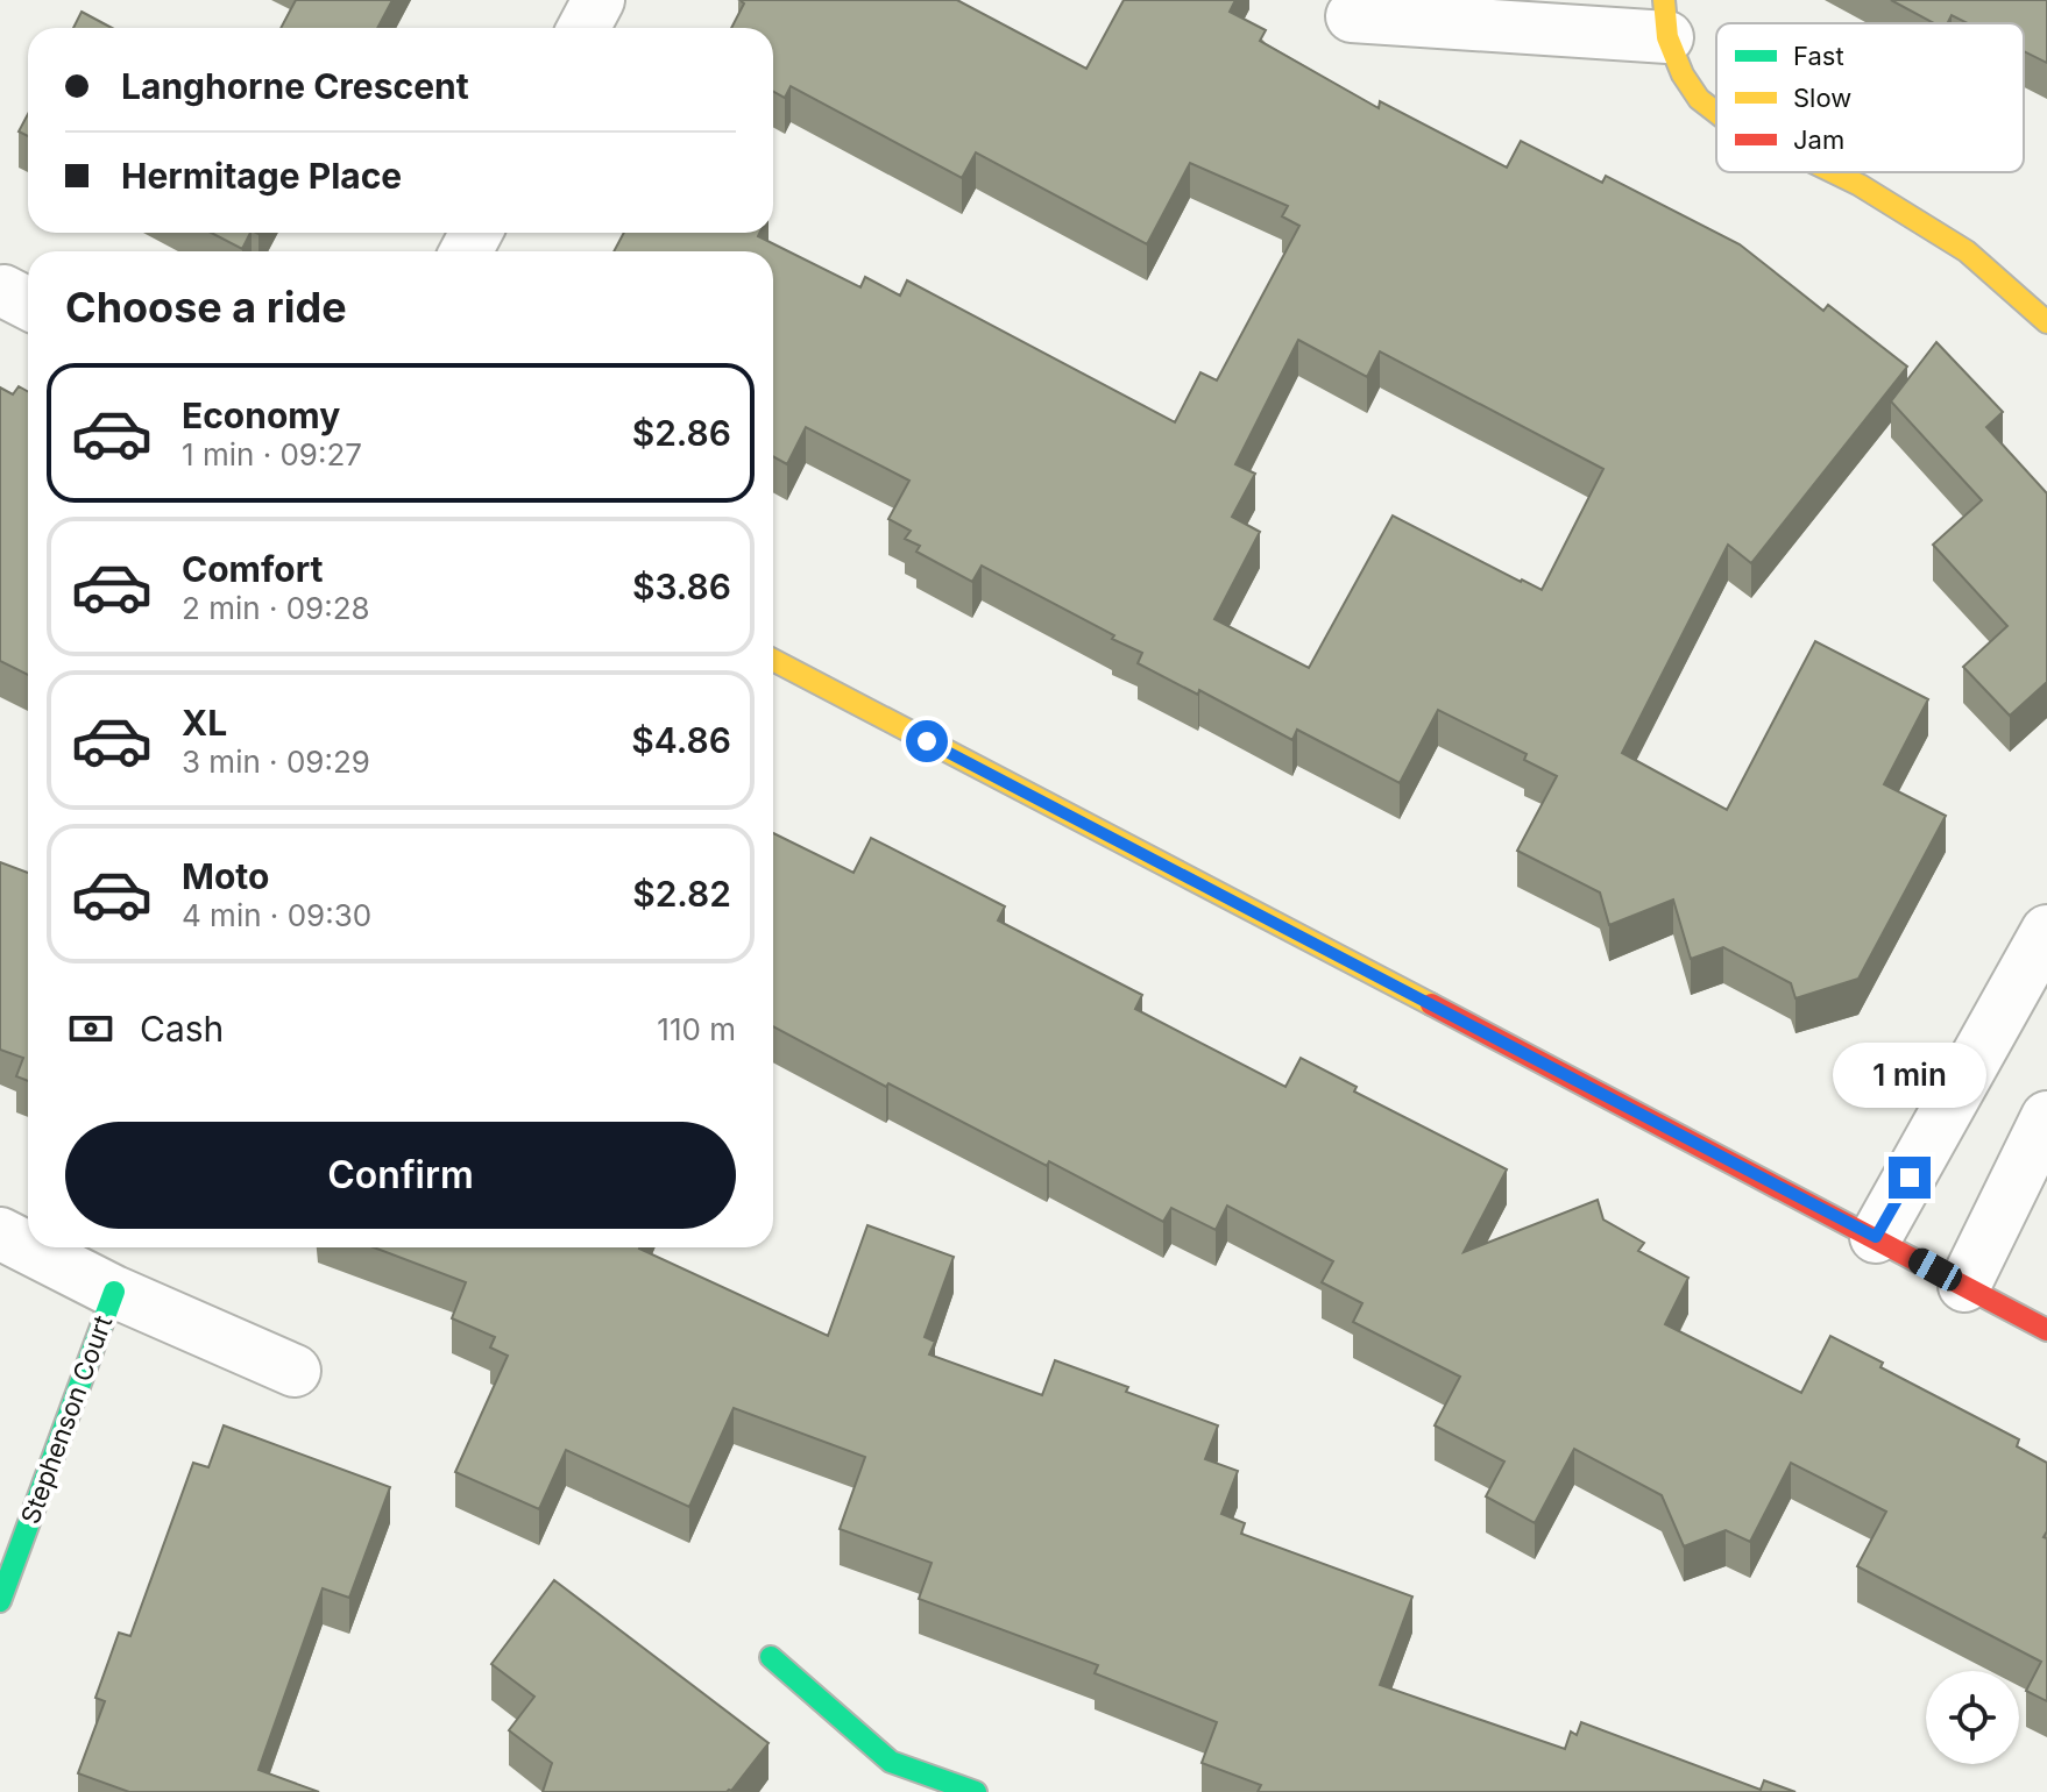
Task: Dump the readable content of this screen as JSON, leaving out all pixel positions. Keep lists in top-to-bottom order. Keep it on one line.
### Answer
{"streets":{"street":["Stephenson Court"]},"legend":["Fast","Slow","Jam"],"page":{"banner":["Langhorne Crescent","Hermitage Place"],"heading":"Choose a ride","list":[{"name":"Economy","note":"1 min · 09:27","value":"$2.86"},{"name":"Comfort","note":"2 min · 09:28","value":"$3.86"},{"name":"XL","note":"3 min · 09:29","value":"$4.86"},{"name":"Moto","note":"4 min · 09:30","value":"$2.82"}],"pay":["Cash","110 m"],"bubble":"1 min","buttons":"Confirm"}}
